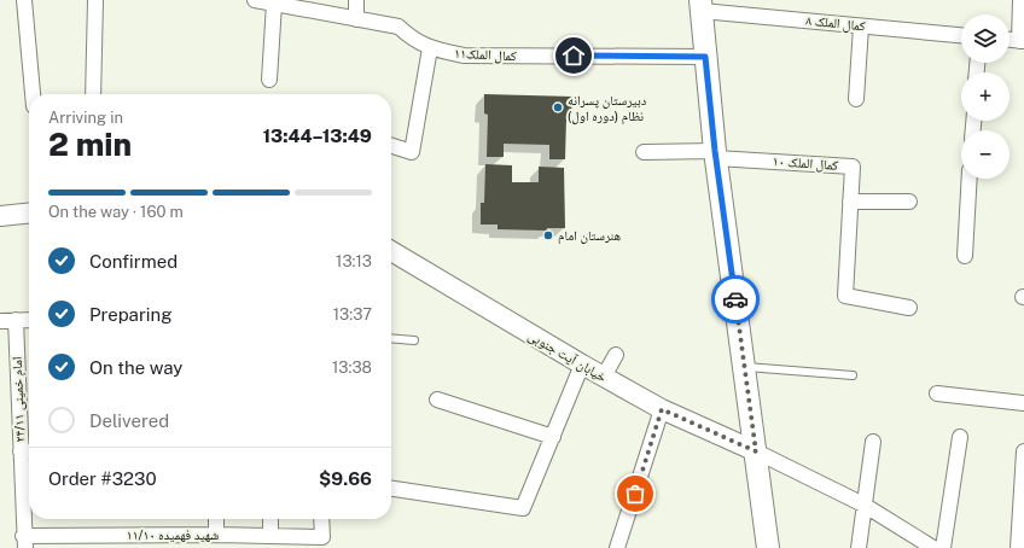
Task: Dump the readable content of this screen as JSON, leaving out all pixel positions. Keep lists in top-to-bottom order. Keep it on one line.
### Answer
{"streets":{"street":["کمال الملک ۸","کمال الملک۱۱","کمال الملک ۱۰","خیابان آیت جنوبی","امام خمینی ۲۴/۱۱","شهید فهمیده ۱۱/۱۰"]},"crossings":[["امام خمینی ۲۴/۱۱","شهید فهمیده ۱۱/۱۰"]],"places":["دبیرستان پسرانه نظام (دوره اول)","هنرستان امام"],"page":{"map_buttons":["+","−"],"heading":["2 min","Arriving in","13:44–13:49"],"panel":["Order #3230","$9.66"],"bar":"On the way · 160 m","list":[["Confirmed","13:13"],["Preparing","13:37"],["On the way","13:38"],"Delivered"]}}
